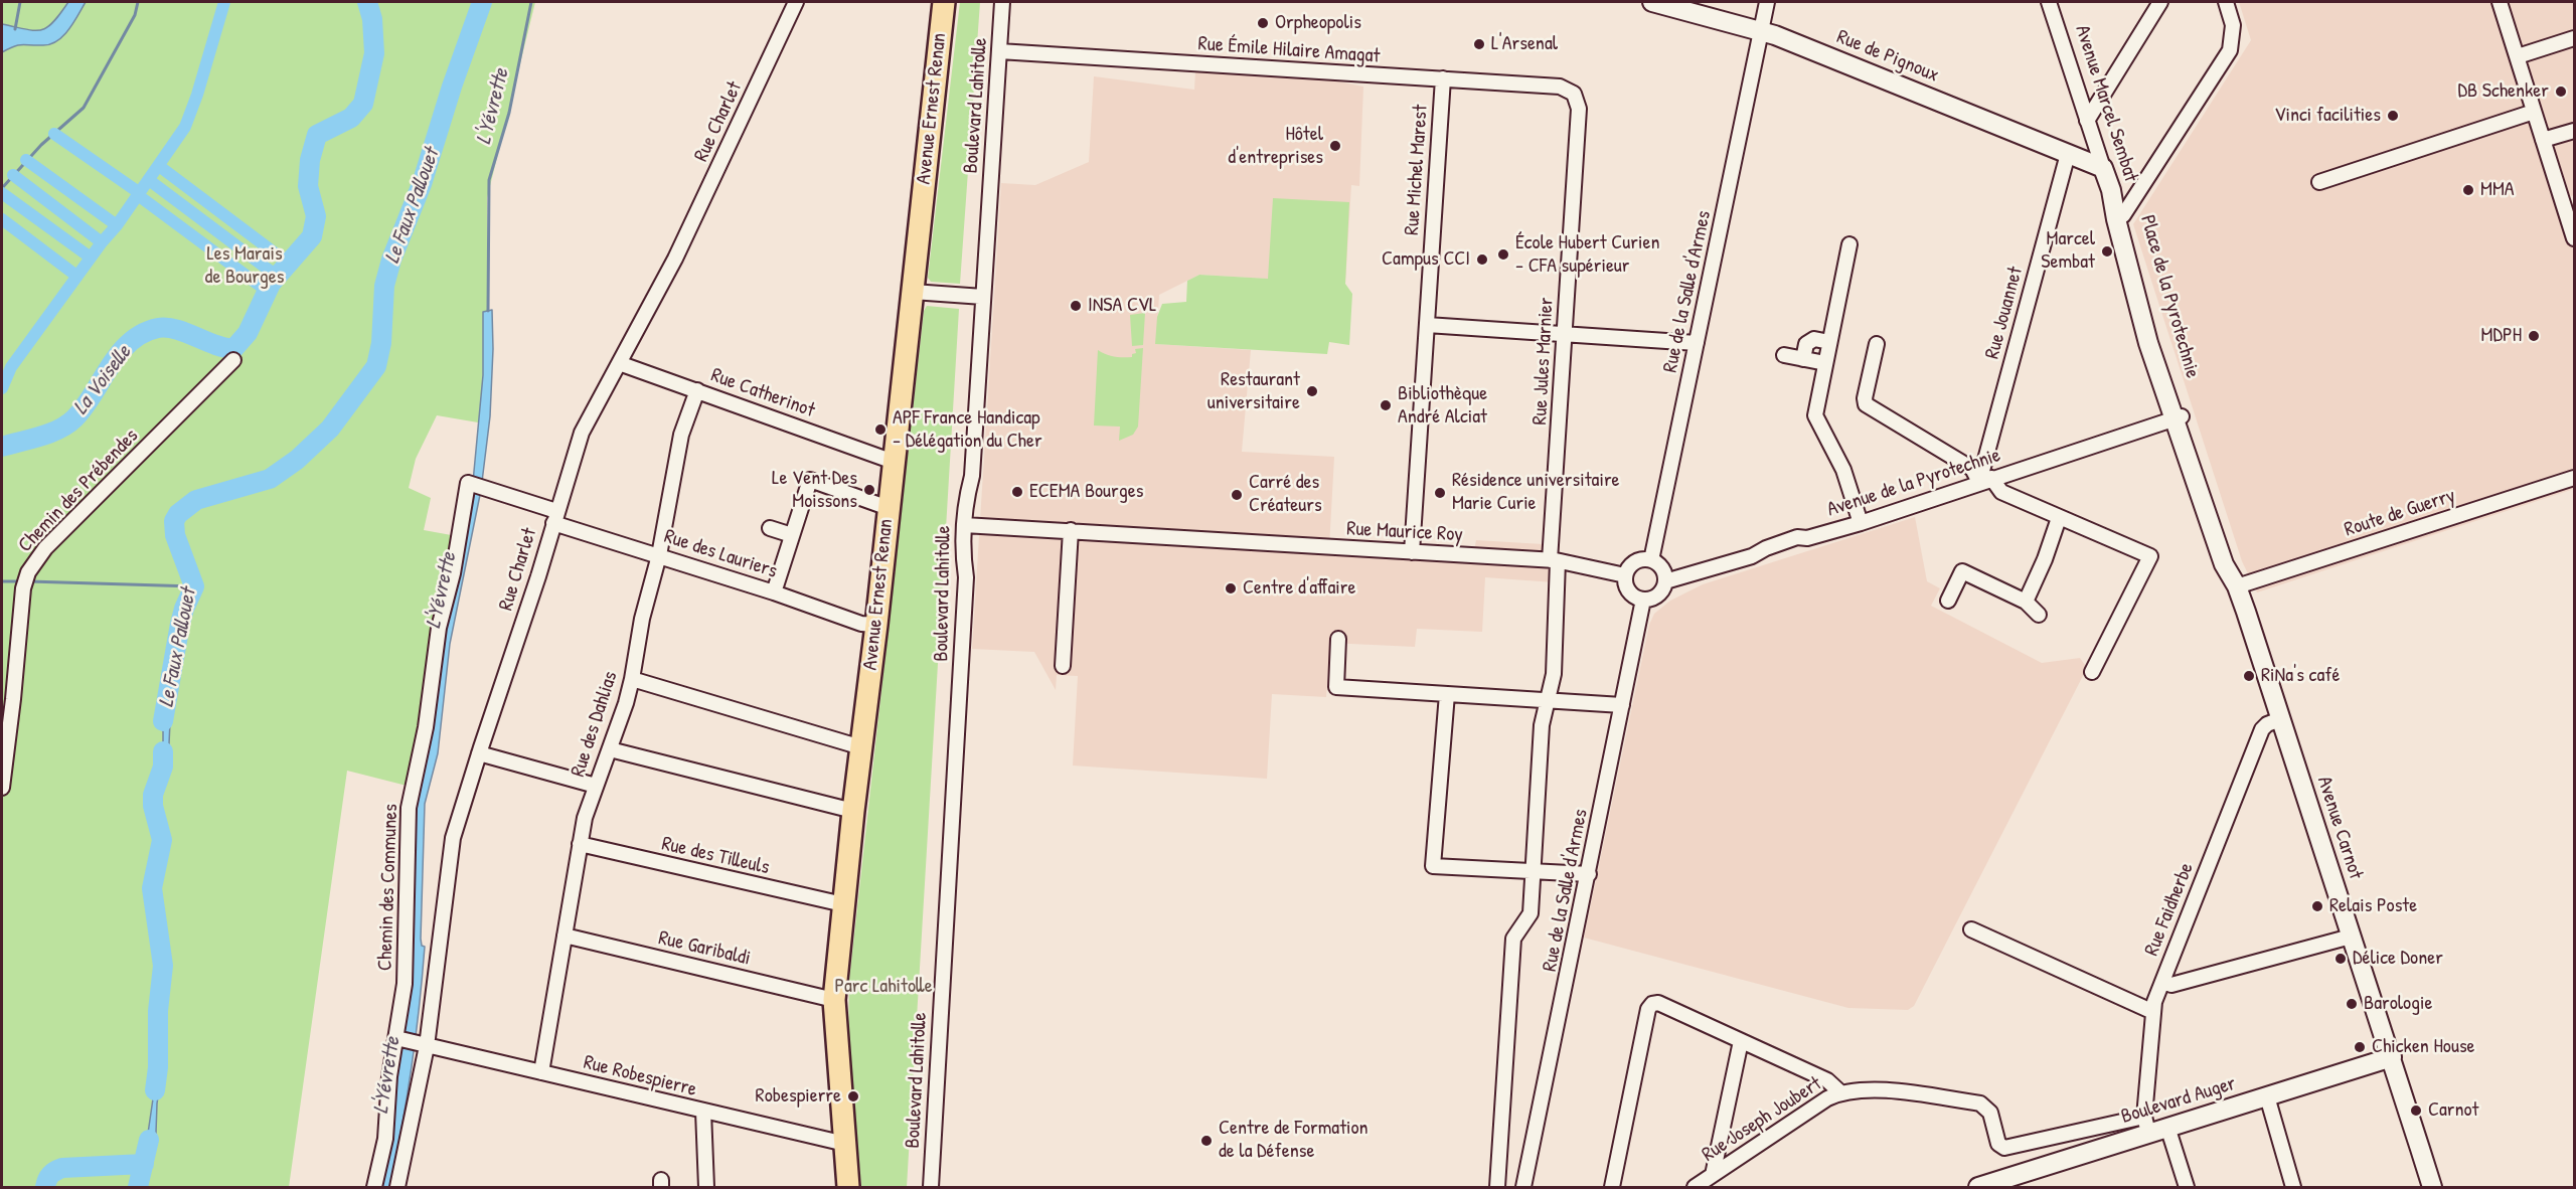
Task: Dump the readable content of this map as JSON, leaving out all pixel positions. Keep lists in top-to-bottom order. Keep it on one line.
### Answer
{"streets":{"main road":["Rue de Pignoux","Avenue Marcel Sembat","Avenue Ernest Renan","Place de la Pyrotechnie","Avenue Carnot","Boulevard Auger"],"street":["Rue Émile Hilaire Amagat","Boulevard Lahitolle","Rue Charlet","Rue Michel Marest","Rue de la Salle d'Armes","Rue Jouannet","Rue Jules Marnier","Rue Catherinot","Avenue de la Pyrotechnie","Chemin des Prébendes","Route de Guerry","Rue Maurice Roy","Rue des Lauriers","Rue des Dahlias","Rue des Tilleuls","Chemin des Communes","Rue Faidherbe","Rue Garibaldi","Rue Robespierre","Rue Joseph Joubert"]},"crossings":[["Rue Émile Hilaire Amagat","Boulevard Lahitolle"],["Rue Émile Hilaire Amagat","Rue Michel Marest"],["Rue Émile Hilaire Amagat","Rue Jules Marnier"],["Rue de Pignoux","Avenue Marcel Sembat"],["Rue de Pignoux","Rue de la Salle d'Armes"],["Rue de Pignoux","Rue Jouannet"],["Avenue Marcel Sembat","Place de la Pyrotechnie"],["Boulevard Lahitolle","Rue Maurice Roy"],["Avenue Ernest Renan","Rue Catherinot"],["Avenue Ernest Renan","Rue des Lauriers"],["Avenue Ernest Renan","Rue des Tilleuls"],["Avenue Ernest Renan","Rue Garibaldi"],["Avenue Ernest Renan","Rue Robespierre"],["Rue Charlet","Rue Catherinot"],["Rue Charlet","Rue des Lauriers"],["Rue Charlet","Rue Robespierre"],["Rue Michel Marest","Rue Maurice Roy"],["Rue de la Salle d'Armes","Avenue de la Pyrotechnie"],["Rue de la Salle d'Armes","Rue Maurice Roy"],["Place de la Pyrotechnie","Avenue de la Pyrotechnie"],["Place de la Pyrotechnie","Route de Guerry"],["Place de la Pyrotechnie","Avenue Carnot"],["Rue Jouannet","Avenue de la Pyrotechnie"],["Rue Jules Marnier","Rue Maurice Roy"],["Rue Catherinot","Rue des Dahlias"],["Avenue de la Pyrotechnie","Rue Maurice Roy"],["Route de Guerry","Avenue Carnot"],["Rue des Lauriers","Rue des Dahlias"],["Rue des Lauriers","Chemin des Communes"],["Rue des Dahlias","Rue des Tilleuls"],["Rue des Dahlias","Rue Garibaldi"],["Rue des Dahlias","Rue Robespierre"],["Avenue Carnot","Rue Faidherbe"],["Avenue Carnot","Boulevard Auger"],["Chemin des Communes","Rue Robespierre"],["Rue Faidherbe","Boulevard Auger"],["Rue Faidherbe","Rue Joseph Joubert"],["Boulevard Auger","Rue Joseph Joubert"]],"water":["L'Yévrette","Le Faux Pallouet","La Voiselle"],"parks":["Les Marais de Bourges","Parc Lahitolle"],"places":["Orpheopolis","L'Arsenal","DB Schenker","Vinci facilities","Hôtel d'entreprises","MMA","Marcel Sembat","École Hubert Curien - CFA supérieur","Campus CCI","INSA CVL","MDPH","Restaurant universitaire","Bibliothèque André Alciat","APF France Handicap - Délégation du Cher","Le Vent Des Moissons","ECEMA Bourges","Résidence universitaire Marie Curie","Carré des Créateurs","Centre d'affaire","RiNa's café","Relais Poste","Délice Doner","Barologie","Chicken House","Robespierre","Carnot","Centre de Formation de la Défense"]}
